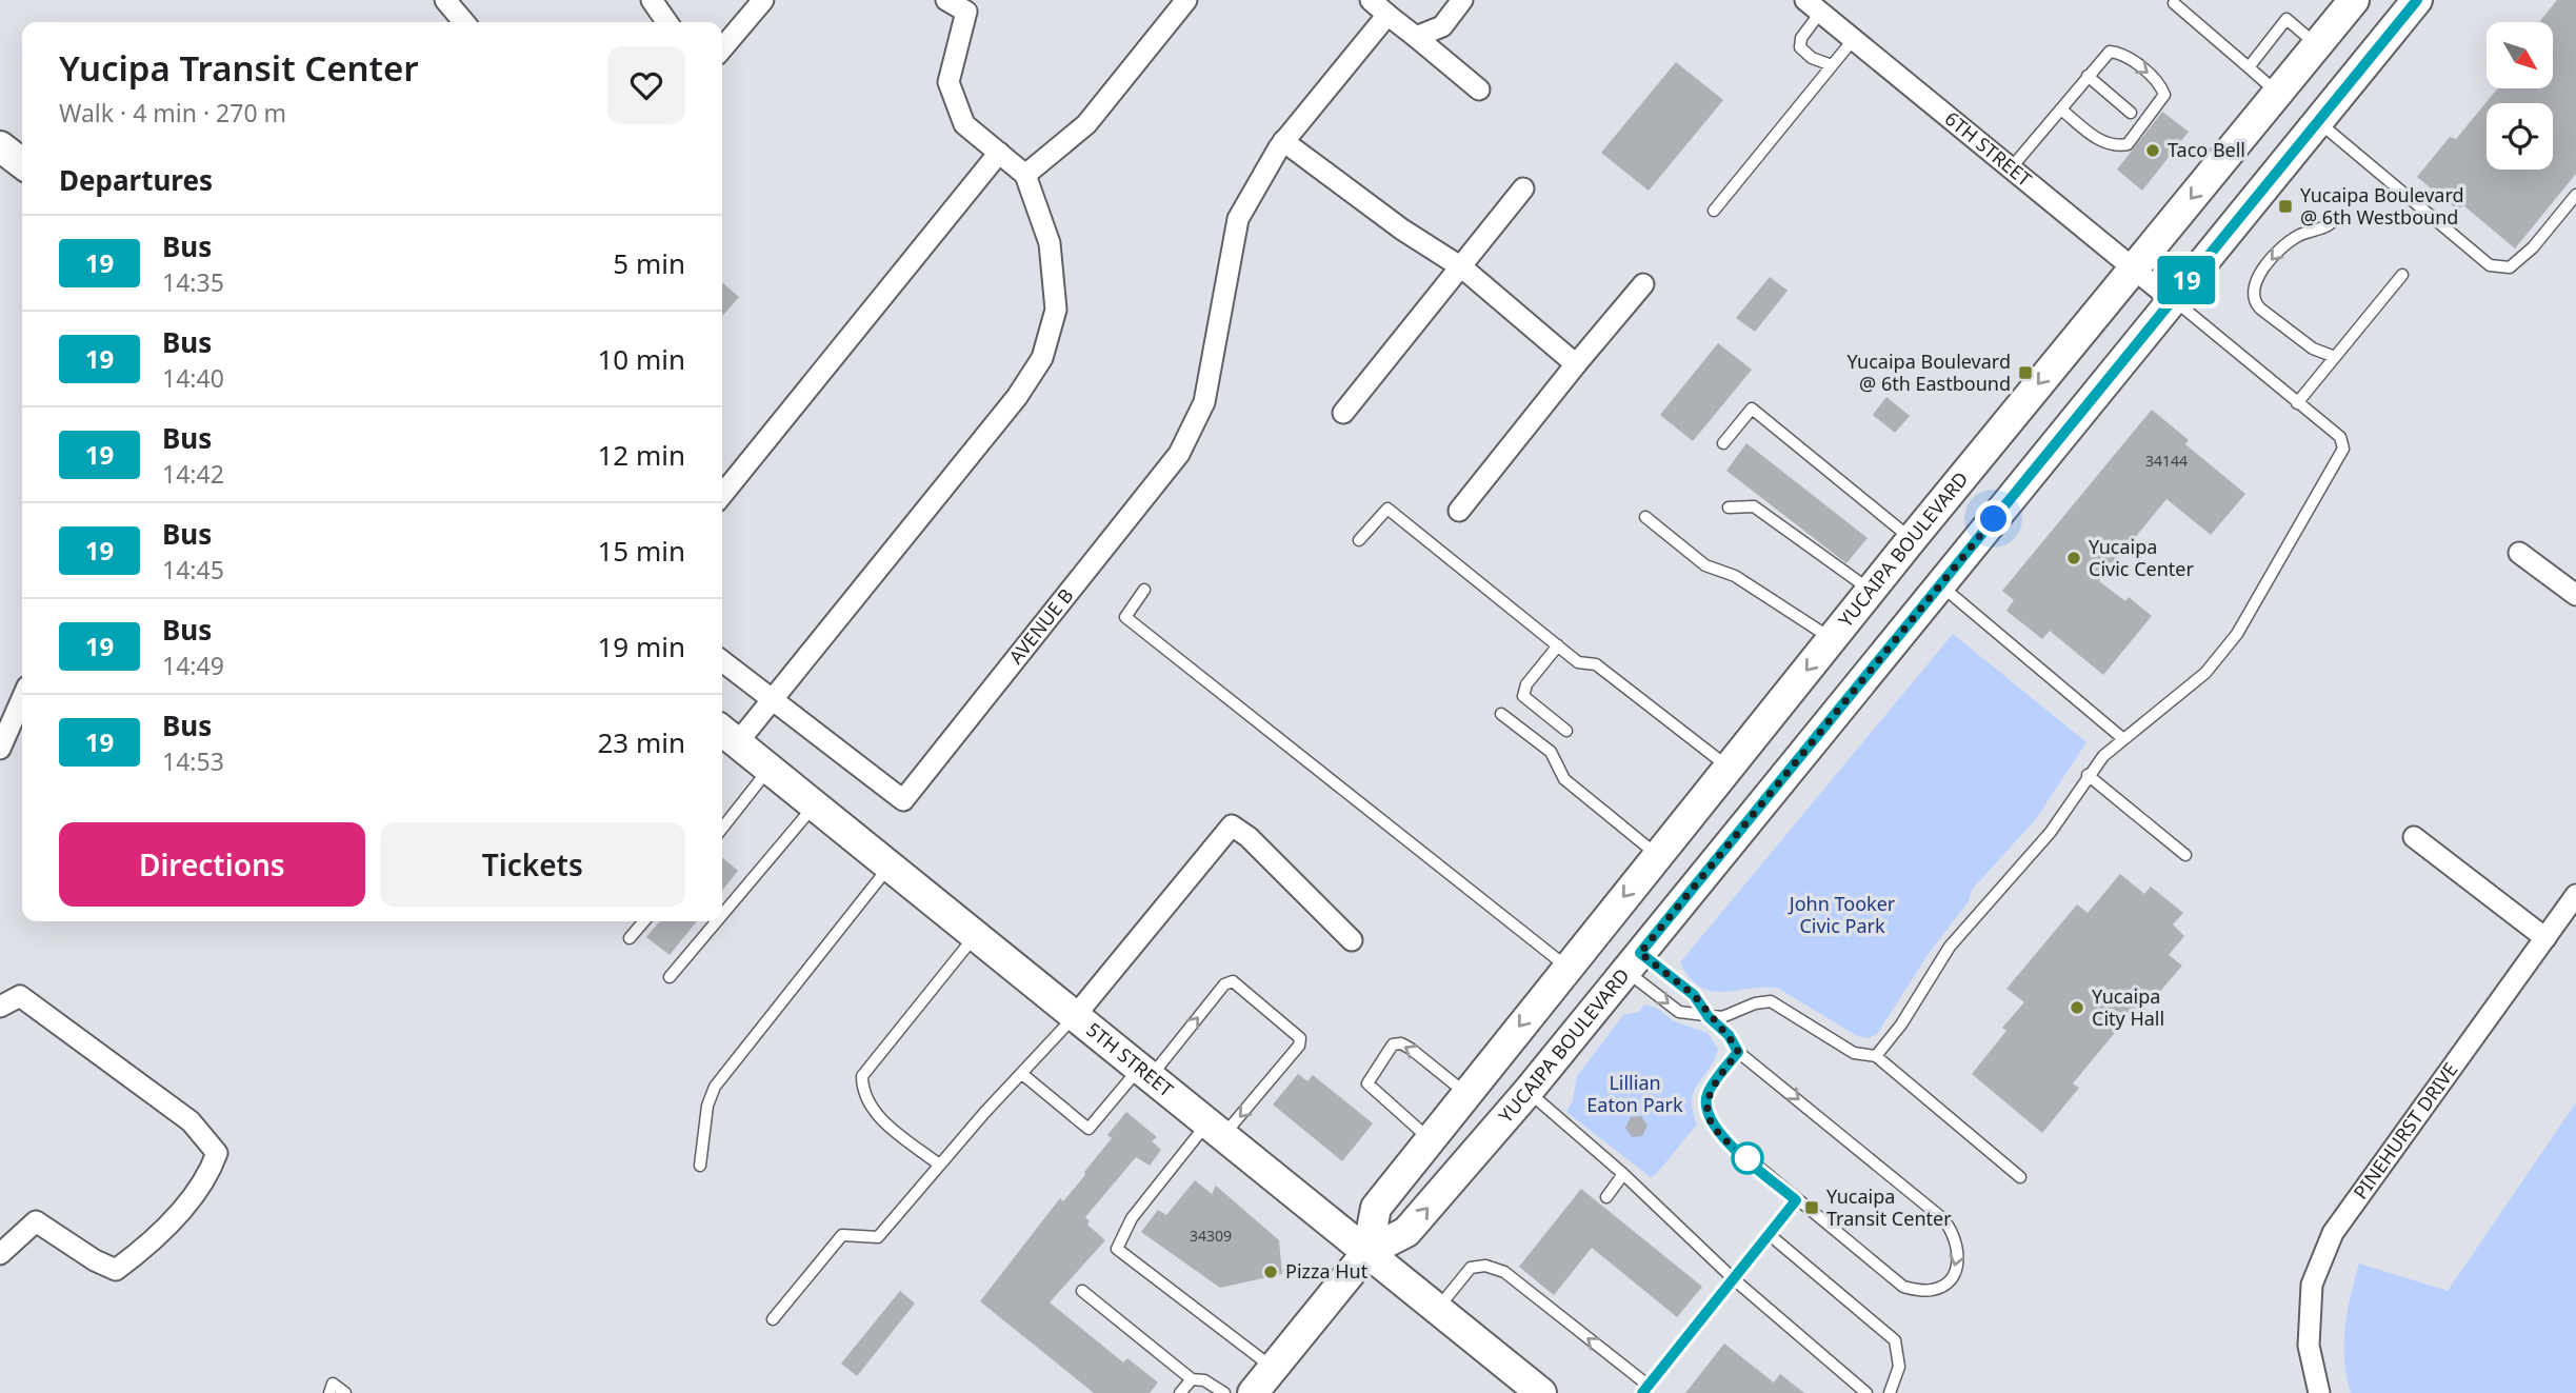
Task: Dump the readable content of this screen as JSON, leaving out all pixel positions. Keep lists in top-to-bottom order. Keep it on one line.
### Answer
{"streets":{"main road":["YUCAIPA BOULEVARD","5TH STREET"],"street":["6TH STREET","AVENUE B","PINEHURST DRIVE"]},"crossings":[["6TH STREET","YUCAIPA BOULEVARD"],["YUCAIPA BOULEVARD","5TH STREET"]],"parks":["John Tooker Civic Park","Lillian Eaton Park"],"places":{"other":["Taco Bell","Yucaipa Civic Center","Yucaipa City Hall","Pizza Hut"],"transit":["Yucaipa Boulevard @ 6th Westbound","Yucaipa Boulevard @ 6th Eastbound","Yucaipa Transit Center"]},"lines":["bus line 19"],"house_numbers":["34144","34309"],"north":"bottom right","page":{"on_map":"19","heading":[["Yucipa Transit Center","Walk · 4 min · 270 m"],"Departures"],"list":[{"mark":"19","name":"Bus","note":"14:35","value":"5 min"},{"mark":"19","name":"Bus","note":"14:40","value":"10 min"},{"mark":"19","name":"Bus","note":"14:42","value":"12 min"},{"mark":"19","name":"Bus","note":"14:45","value":"15 min"},{"mark":"19","name":"Bus","note":"14:49","value":"19 min"},{"mark":"19","name":"Bus","note":"14:53","value":"23 min"}],"buttons":["Directions","Tickets"]}}
